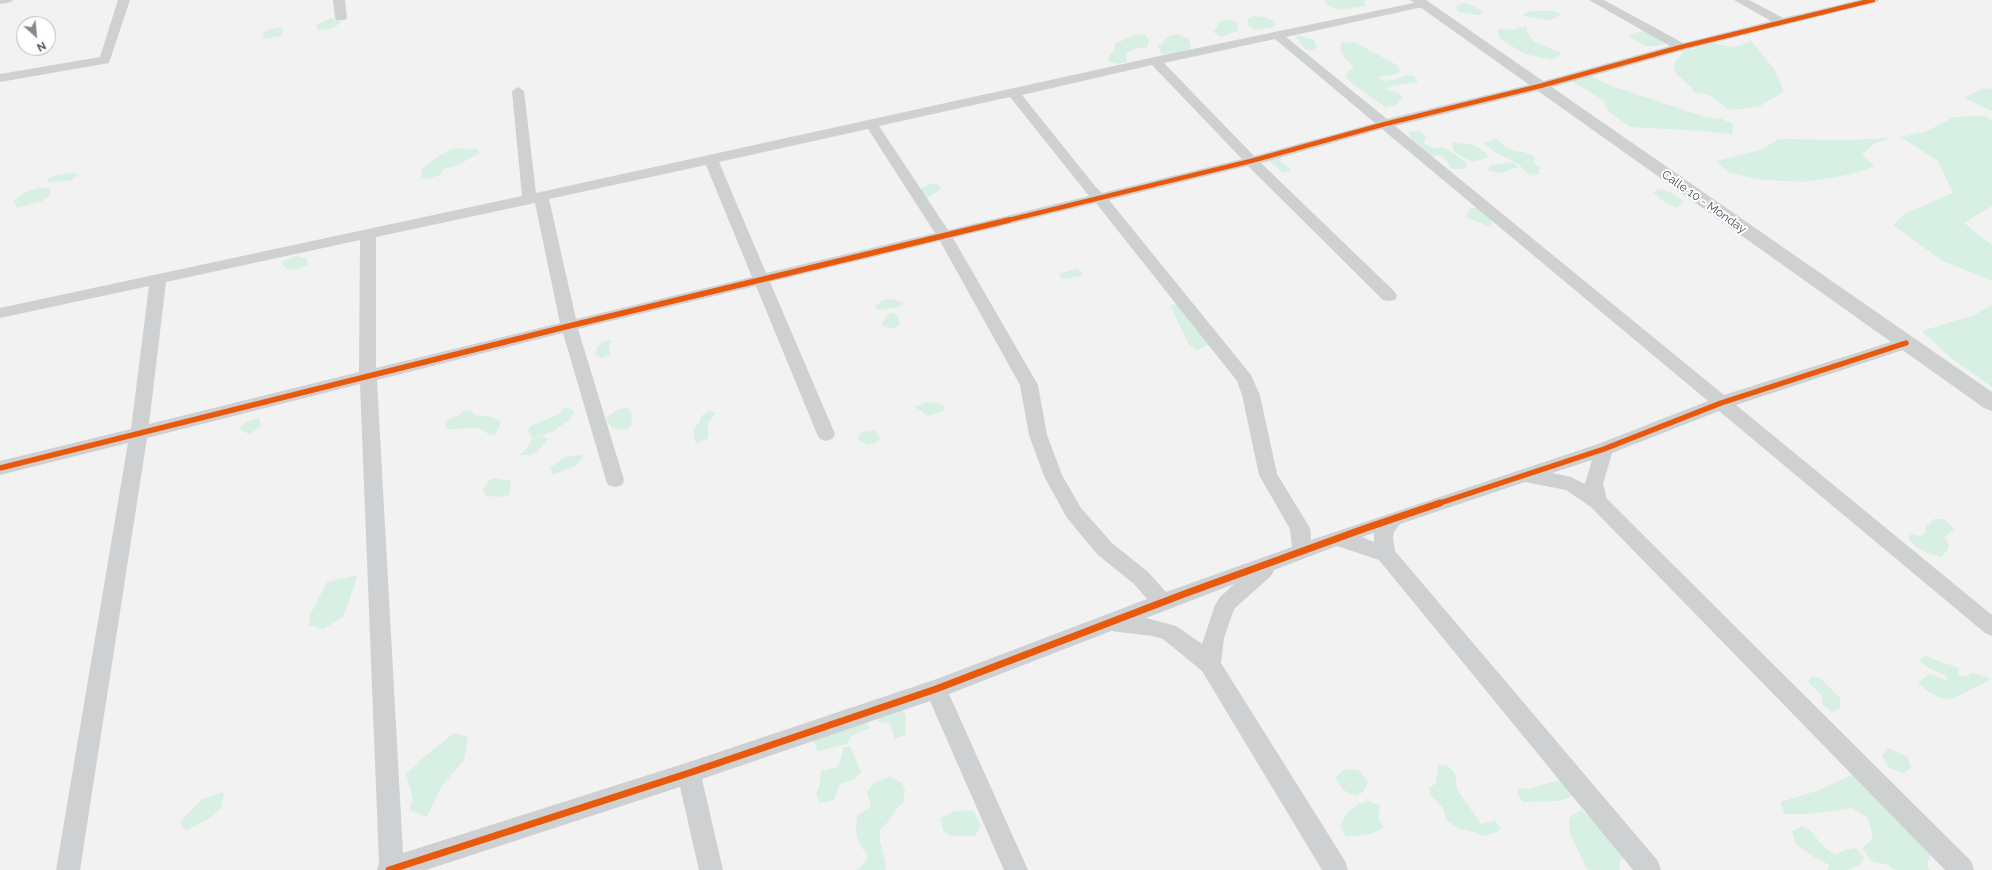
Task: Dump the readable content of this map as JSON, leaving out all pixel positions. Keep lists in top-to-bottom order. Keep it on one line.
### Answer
{"streets":{"street":["Calle 10 - Monday"]},"north":"bottom right"}
